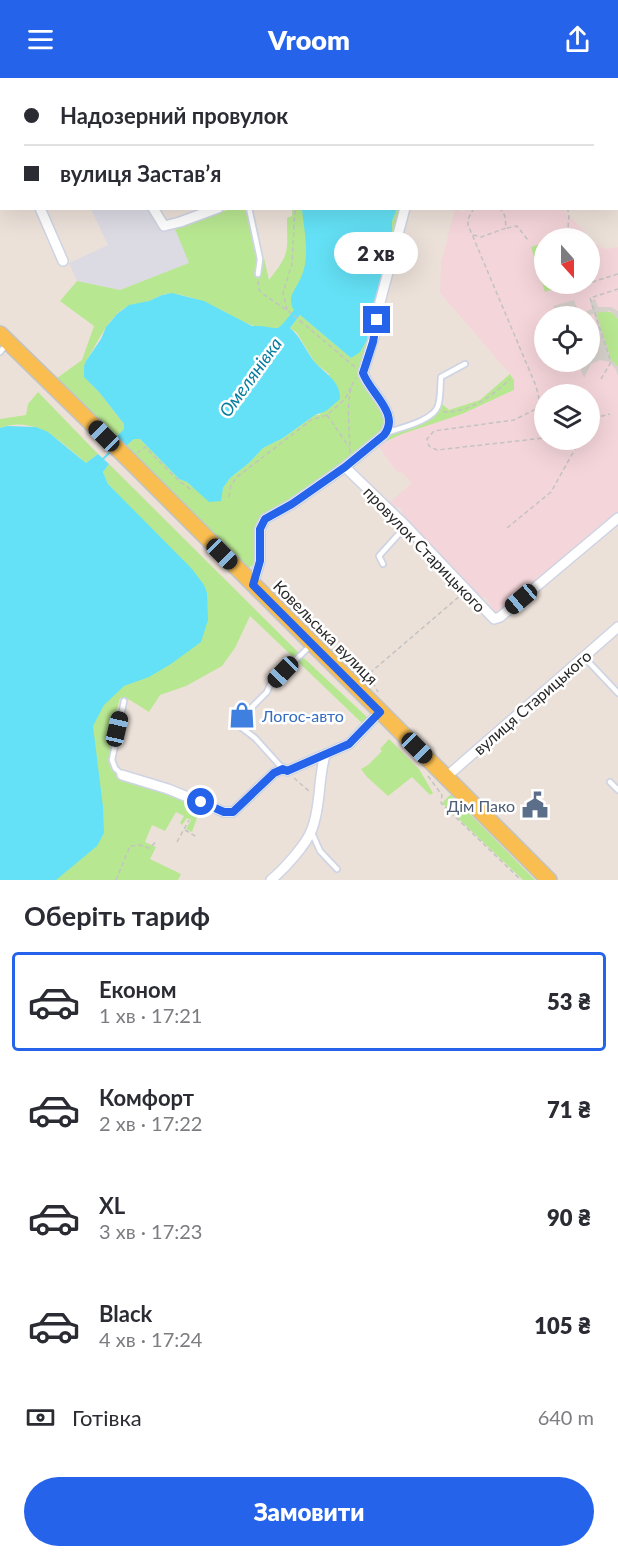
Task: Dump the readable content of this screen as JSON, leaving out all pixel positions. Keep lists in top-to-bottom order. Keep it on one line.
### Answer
{"streets":{"main road":["Ковельська вулиця"],"street":["провулок Старицького","вулиця Старицького"]},"crossings":[["Ковельська вулиця","вулиця Старицького"]],"water":["Омелянівка"],"places":{"shop":["Логос-авто"],"public building":["Дім Пако"]},"north":"bottom","page":{"header":"Vroom","banner":["Надозерний провулок","вулиця Заставʼя"],"bubble":"2 хв","heading":"Оберіть тариф","list":[{"name":"Економ","note":"1 хв · 17:21","value":"53 ₴"},{"name":"Комфорт","note":"2 хв · 17:22","value":"71 ₴"},{"name":"XL","note":"3 хв · 17:23","value":"90 ₴"},{"name":"Black","note":"4 хв · 17:24","value":"105 ₴"}],"pay":["Готівка","640 m"],"buttons":"Замовити"}}
